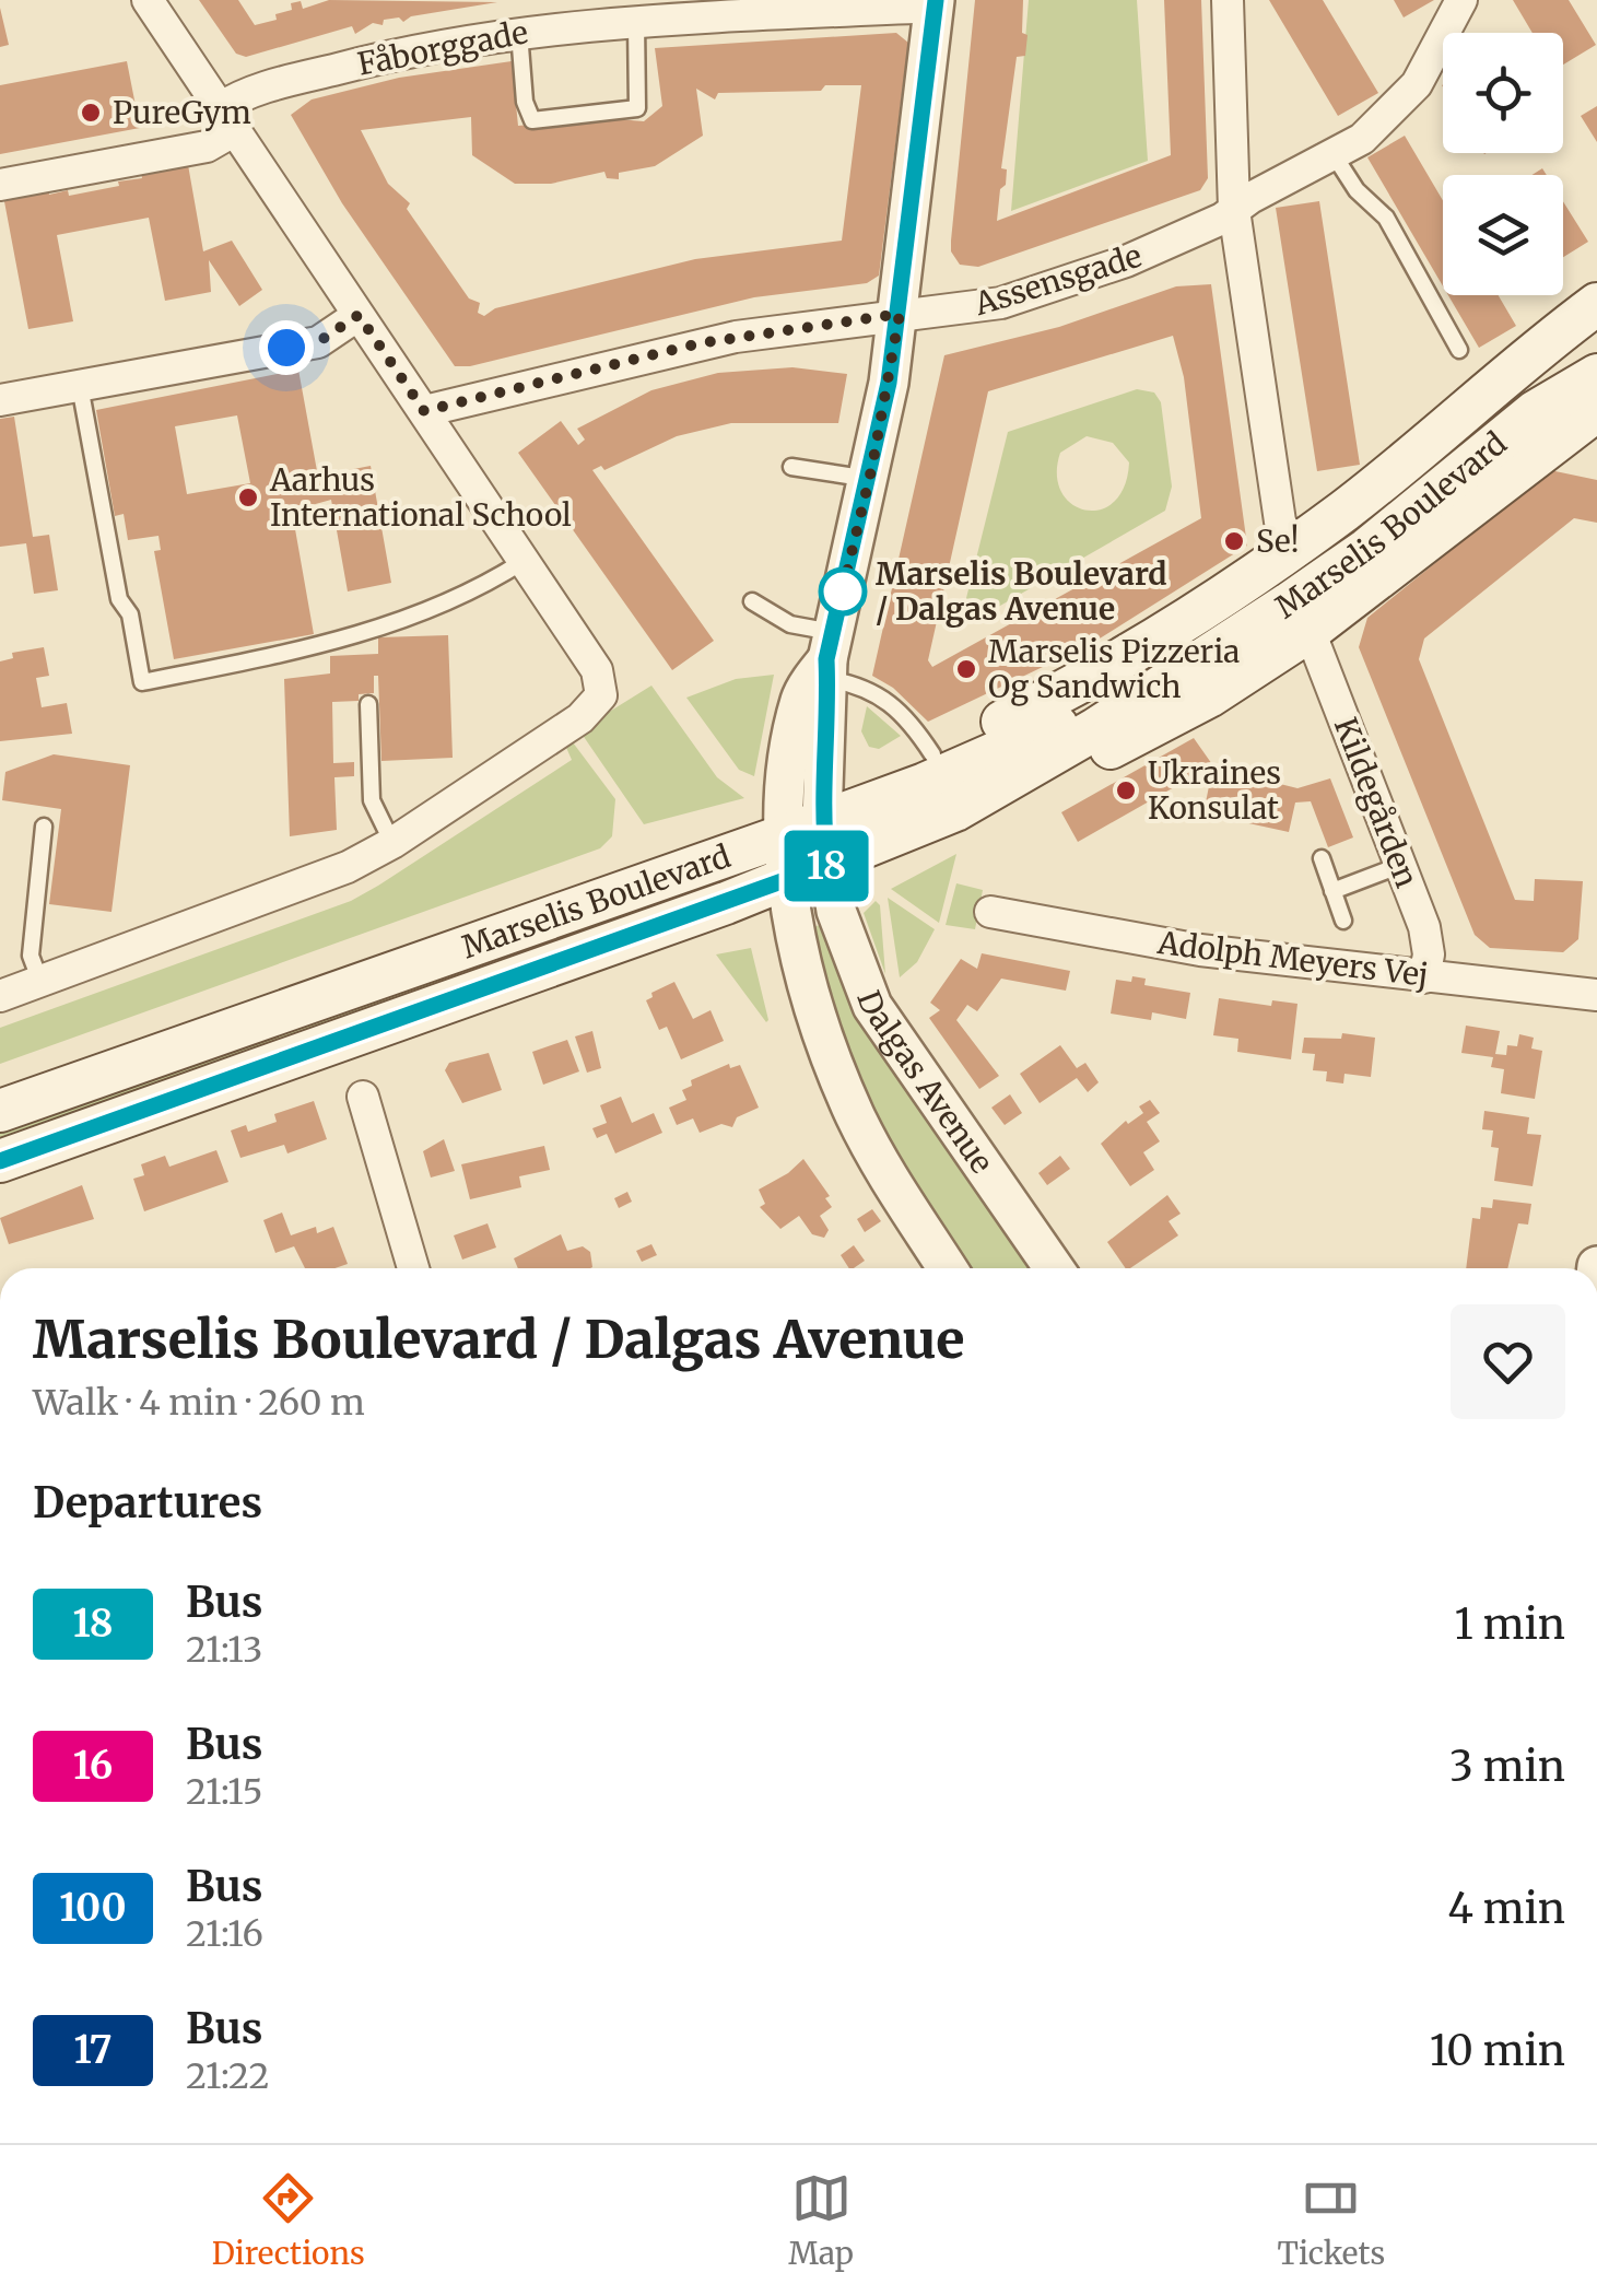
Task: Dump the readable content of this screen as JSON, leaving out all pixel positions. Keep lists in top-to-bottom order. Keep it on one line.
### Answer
{"streets":{"main road":["Marselis Boulevard"],"street":["Fåborggade","Assensgade","Kildegården","Adolph Meyers Vej","Dalgas Avenue"]},"crossings":[["Marselis Boulevard","Dalgas Avenue"],["Kildegården","Adolph Meyers Vej"]],"places":["PureGym","Aarhus International School","Se!","Marselis Boulevard / Dalgas Avenue","Marselis Pizzeria Og Sandwich","Ukraines Konsulat"],"lines":["bus line 18"],"page":{"on_map":"18","heading":[["Marselis Boulevard / Dalgas Avenue","Walk · 4 min · 260 m"],"Departures"],"list":[{"mark":"18","name":"Bus","note":"21:13","value":"1 min"},{"mark":"16","name":"Bus","note":"21:15","value":"3 min"},{"mark":"100","name":"Bus","note":"21:16","value":"4 min"},{"mark":"17","name":"Bus","note":"21:22","value":"10 min"}],"tabs":["Directions","Map","Tickets"]}}
